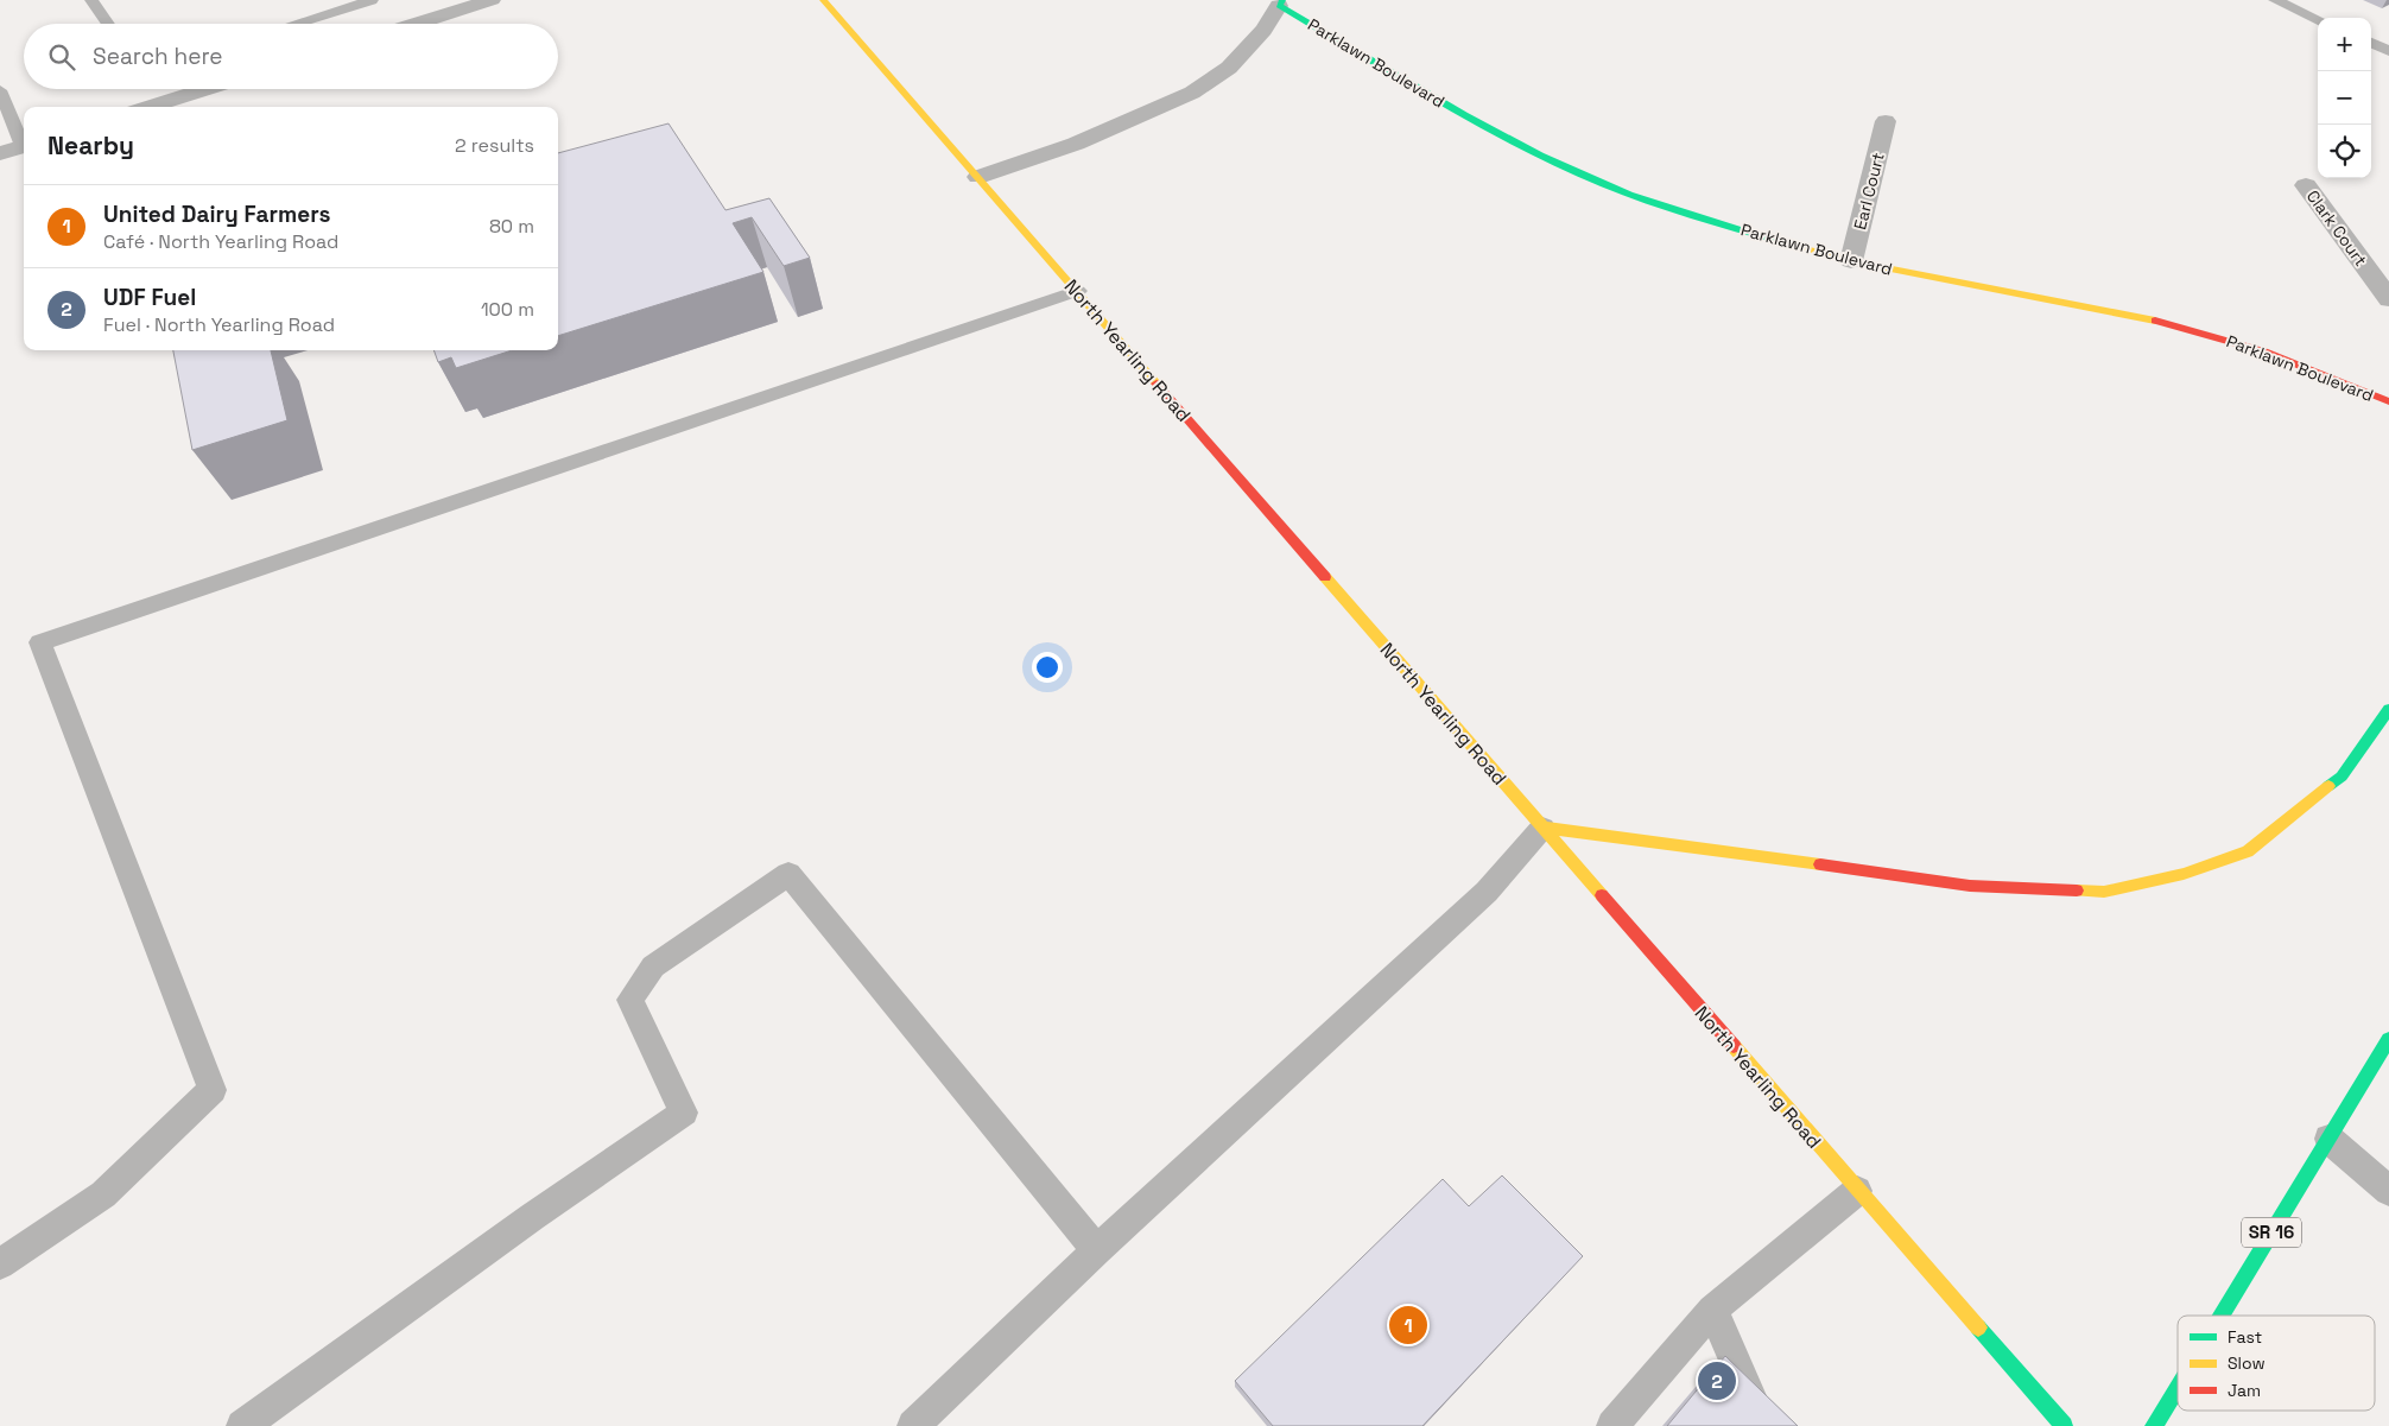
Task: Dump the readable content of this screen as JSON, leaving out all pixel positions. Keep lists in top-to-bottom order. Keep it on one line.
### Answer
{"streets":{"main road":["Parklawn Boulevard","North Yearling Road","SR 16"],"street":["Earl Court","Clark Court"]},"crossings":[["Parklawn Boulevard","Earl Court"],["Parklawn Boulevard","North Yearling Road"]],"legend":["Fast","Slow","Jam"],"page":{"map_buttons":["+","−"],"search":"Search here","heading":["Nearby","2 results"],"list":[{"mark":"1","name":"United Dairy Farmers","note":"Café · North Yearling Road","value":"80 m"},{"mark":"2","name":"UDF Fuel","note":"Fuel · North Yearling Road","value":"100 m"}],"pins":["1","2"]}}
